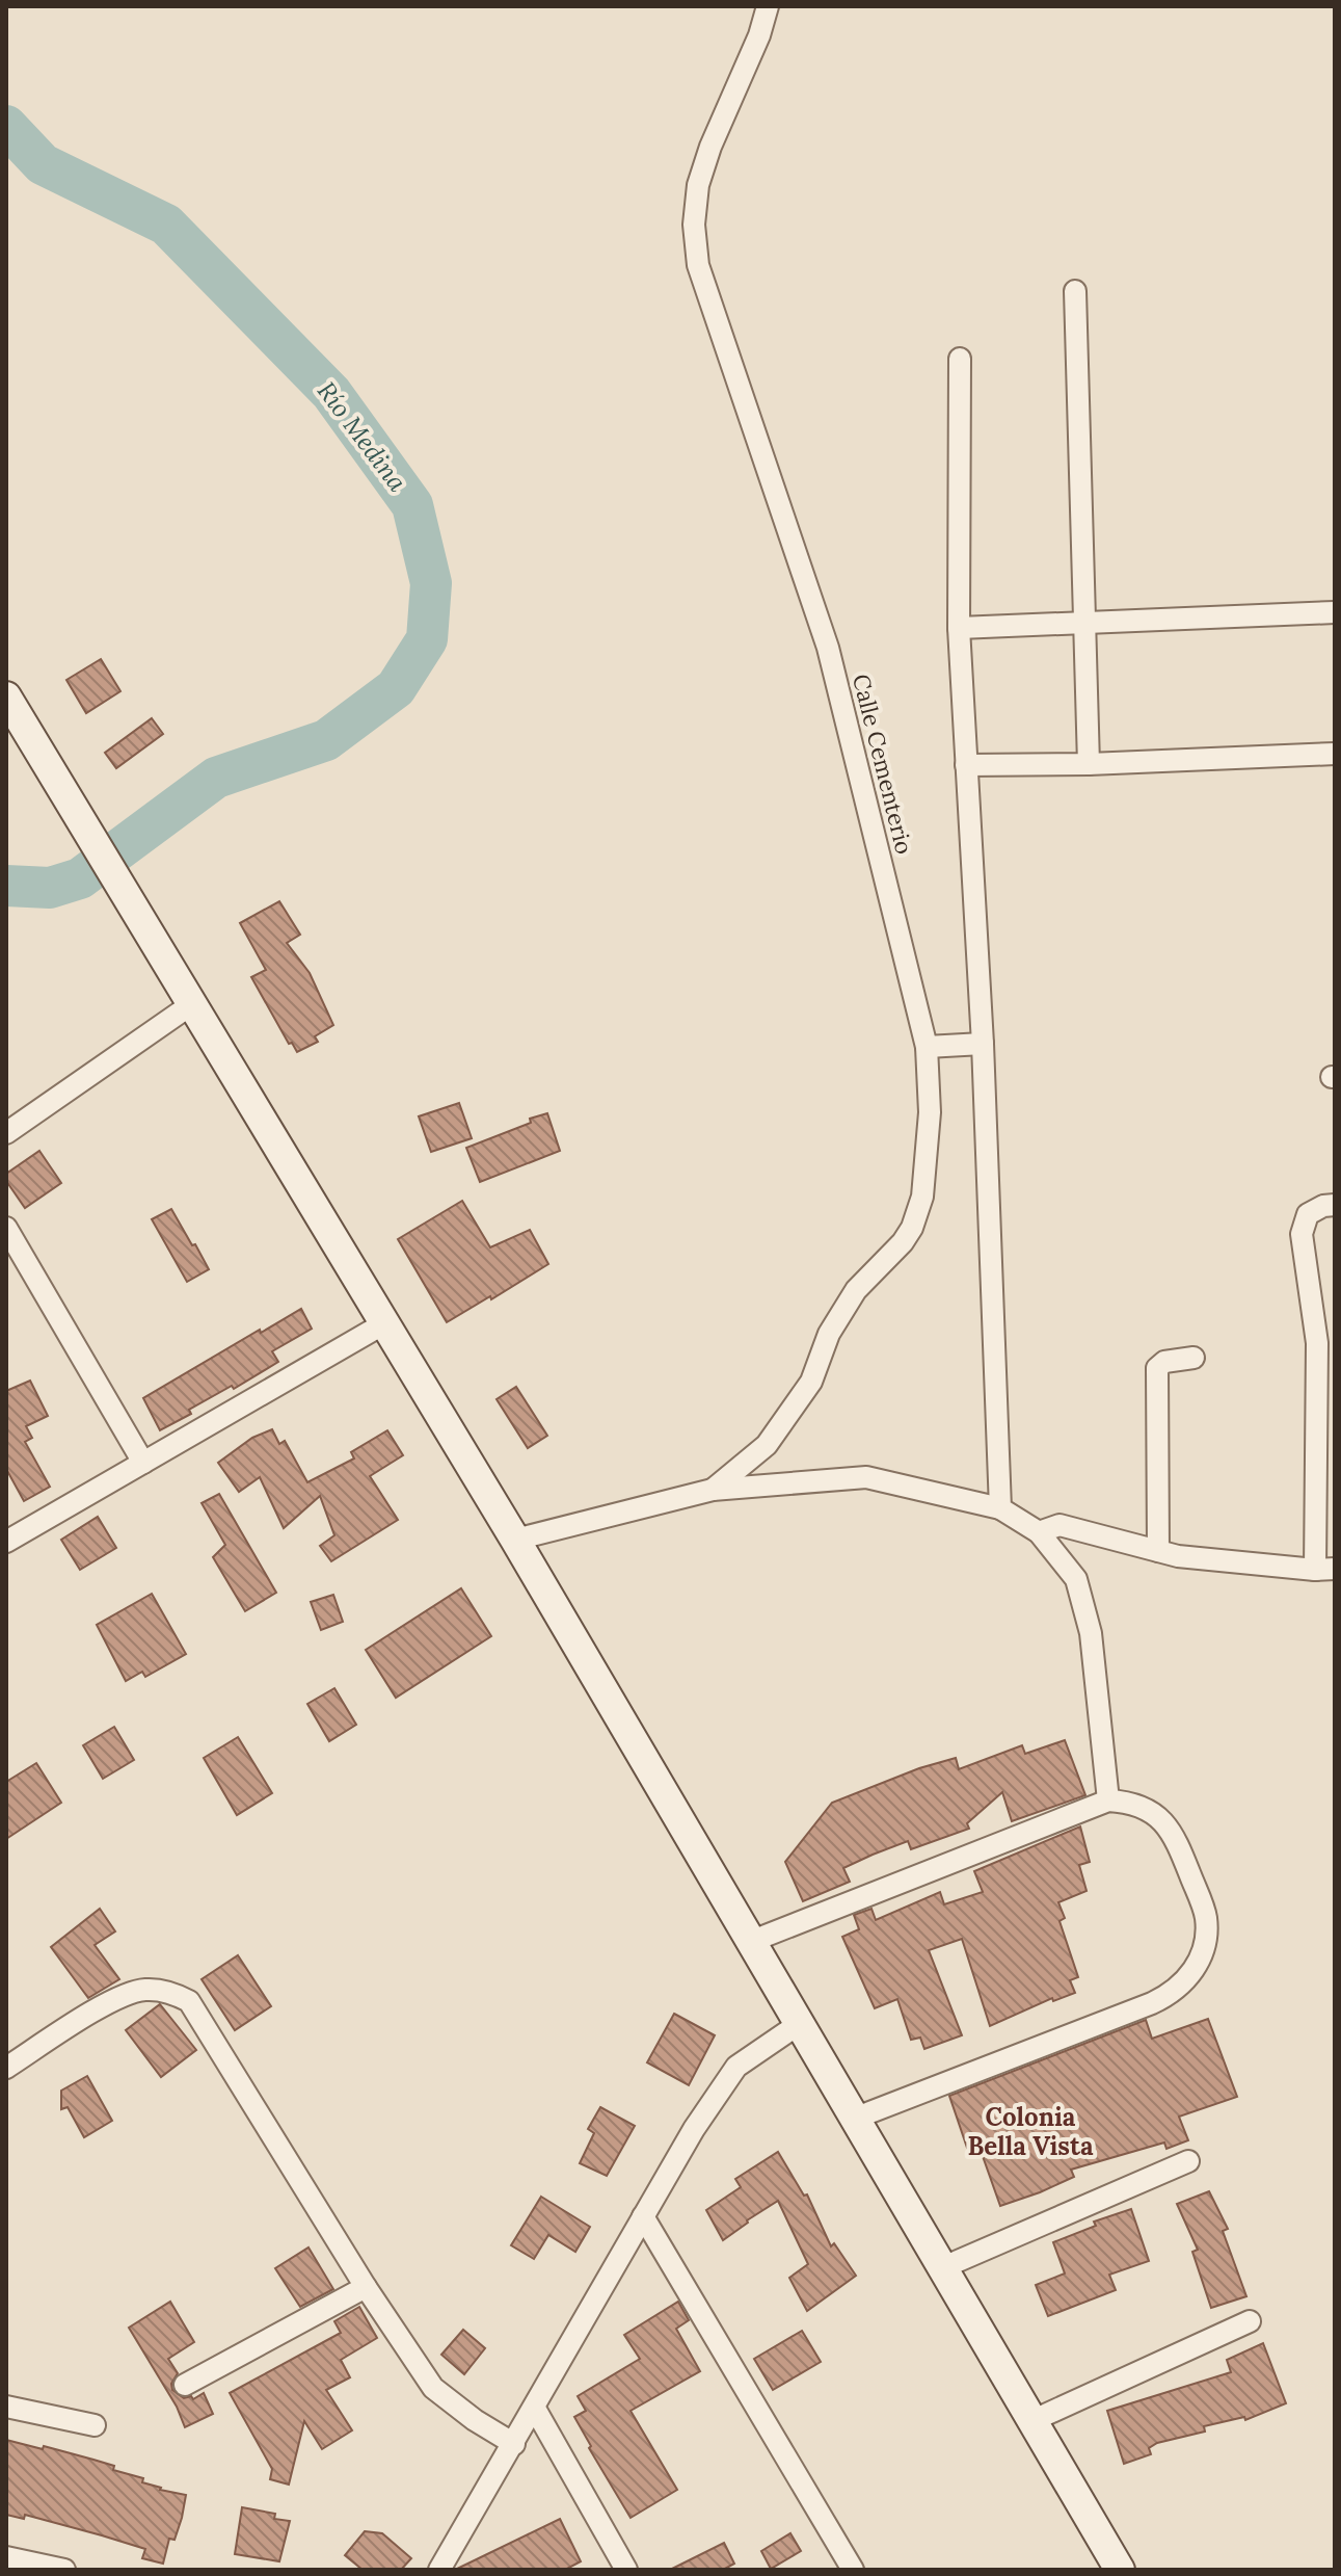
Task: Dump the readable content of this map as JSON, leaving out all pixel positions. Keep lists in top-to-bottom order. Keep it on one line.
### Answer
{"streets":{"street":["Calle Cementerio"]},"districts":["Colonia Bella Vista"],"water":["Río Medina"]}
